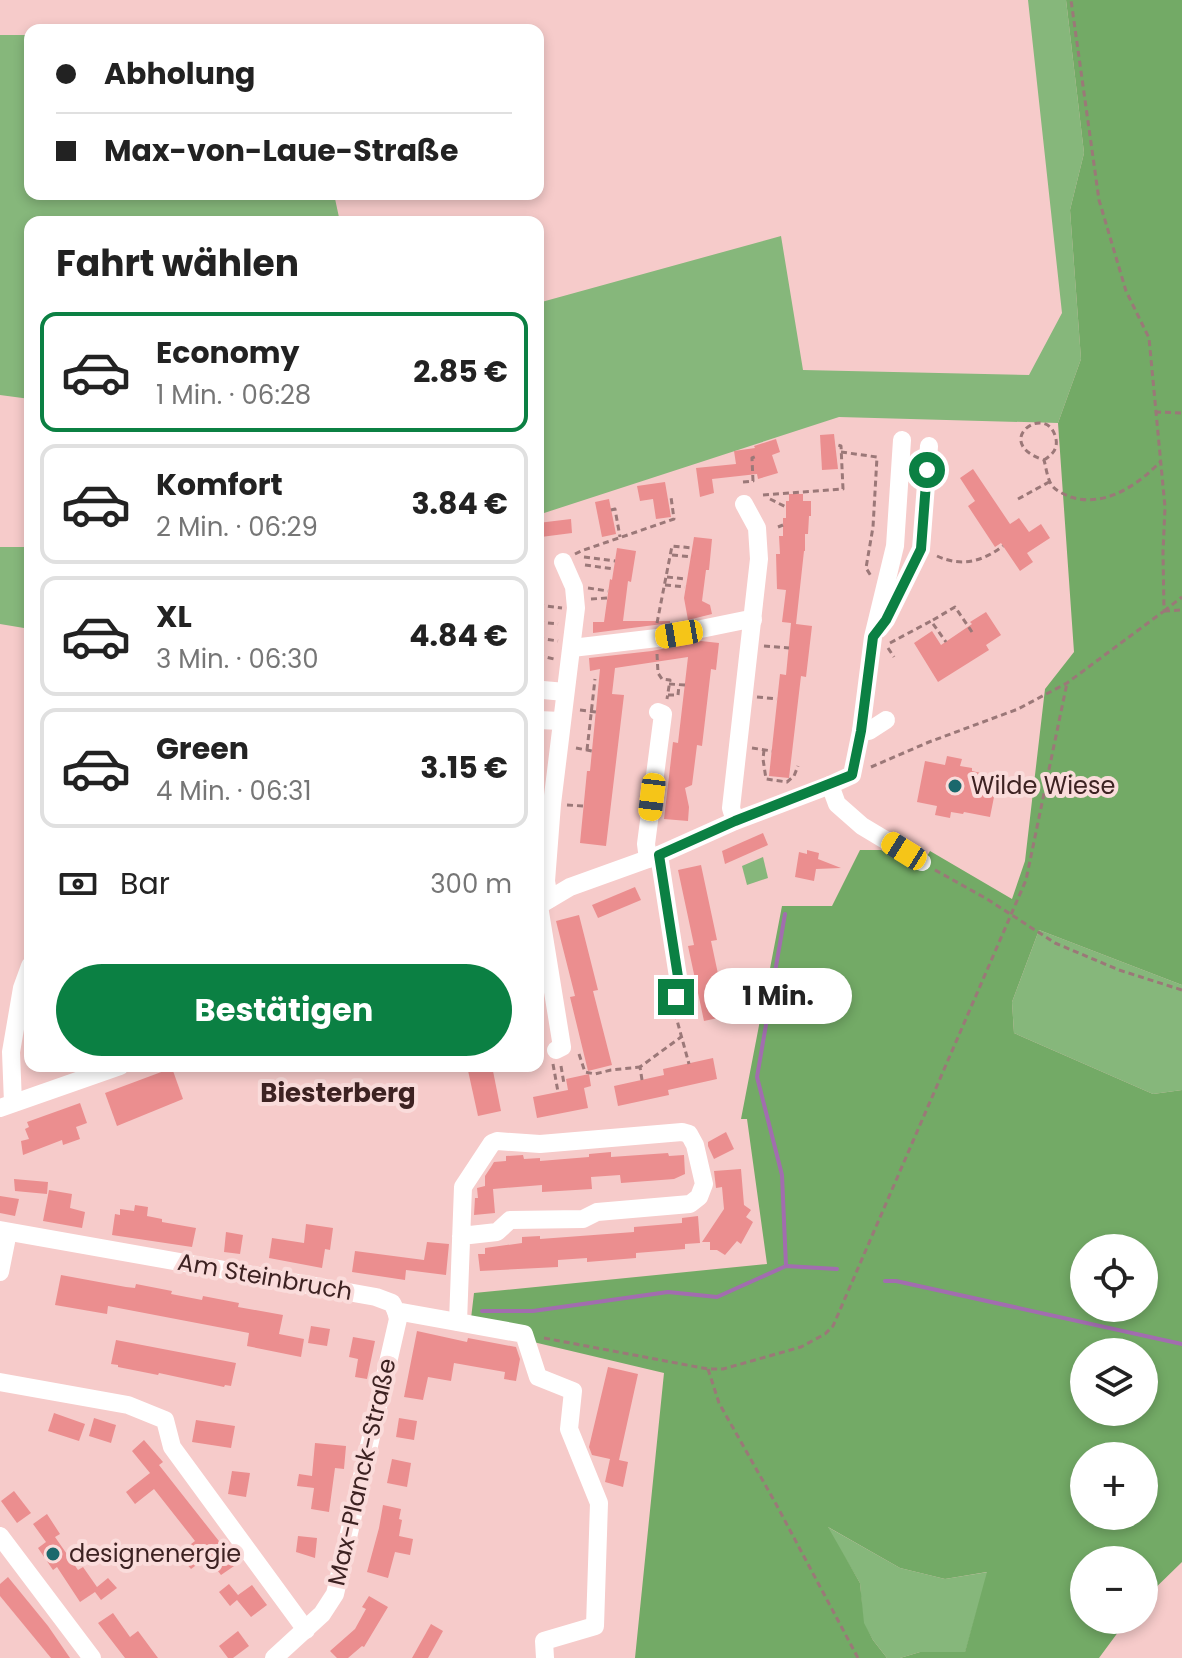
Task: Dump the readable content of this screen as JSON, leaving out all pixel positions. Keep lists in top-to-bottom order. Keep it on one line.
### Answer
{"streets":{"street":["Am Steinbruch","Max-Planck-Straße"]},"crossings":[["Am Steinbruch","Max-Planck-Straße"]],"districts":["Biesterberg"],"places":["Wilde Wiese","designenergie"],"page":{"banner":["Abholung","Max-von-Laue-Straße"],"heading":"Fahrt wählen","list":[{"name":"Economy","note":"1 Min. · 06:28","value":"2.85 €"},{"name":"Komfort","note":"2 Min. · 06:29","value":"3.84 €"},{"name":"XL","note":"3 Min. · 06:30","value":"4.84 €"},{"name":"Green","note":"4 Min. · 06:31","value":"3.15 €"}],"pay":["Bar","300 m"],"buttons":"Bestätigen","bubble":"1 Min.","map_buttons":["+","−"]}}
